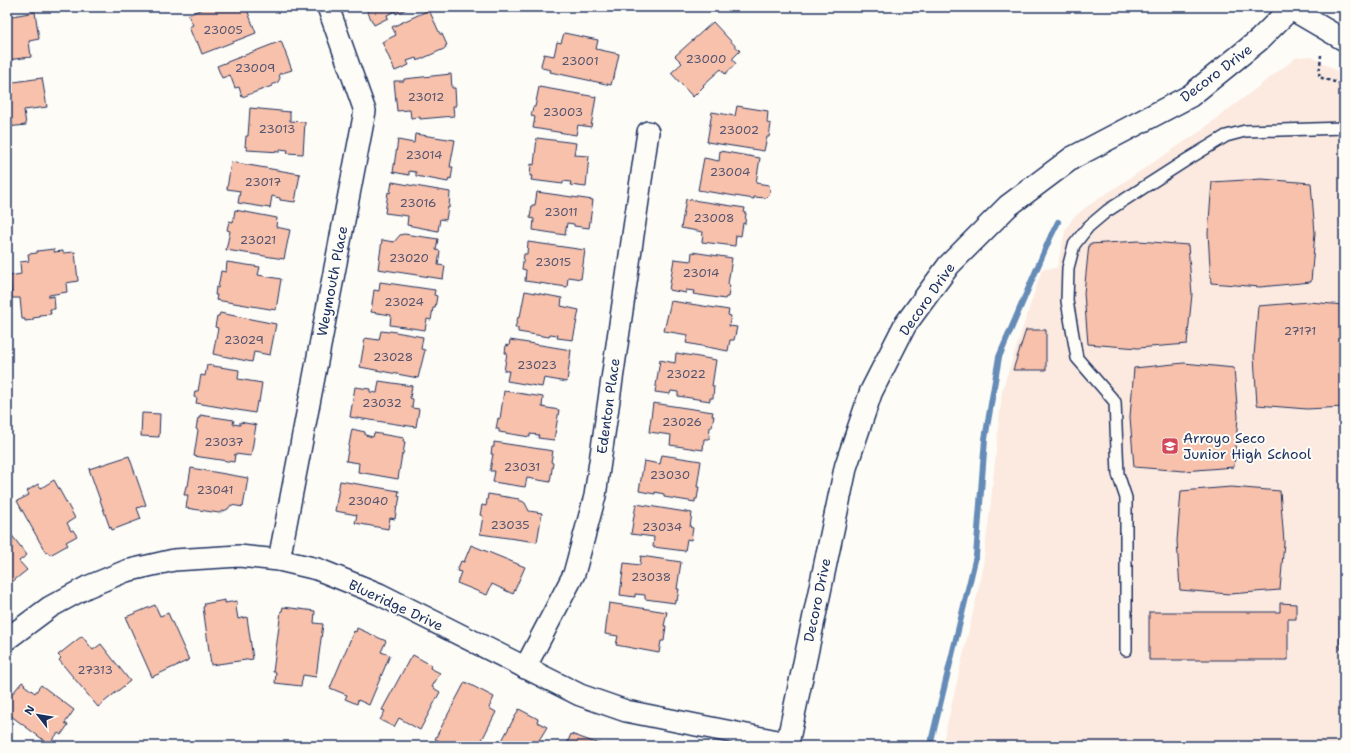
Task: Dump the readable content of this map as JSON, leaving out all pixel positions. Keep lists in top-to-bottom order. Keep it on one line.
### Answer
{"streets":{"main road":["Decoro Drive"],"street":["Weymouth Place","Edenton Place","Blueridge Drive"]},"crossings":[["Decoro Drive","Blueridge Drive"],["Weymouth Place","Blueridge Drive"],["Edenton Place","Blueridge Drive"]],"places":{"school or university":["Arroyo Seco Junior High School"]},"house_numbers":["23005","23000","23001","23009","23012","23003","23013","23002","23014","23004","23017","23016","23011","23008","23021","23020","23015","23014","23024","27171","23029","23028","23023","23022","23032","23026","23037","23031","23030","23041","23040","23035","23034","23038","27313"],"north":"top left"}
